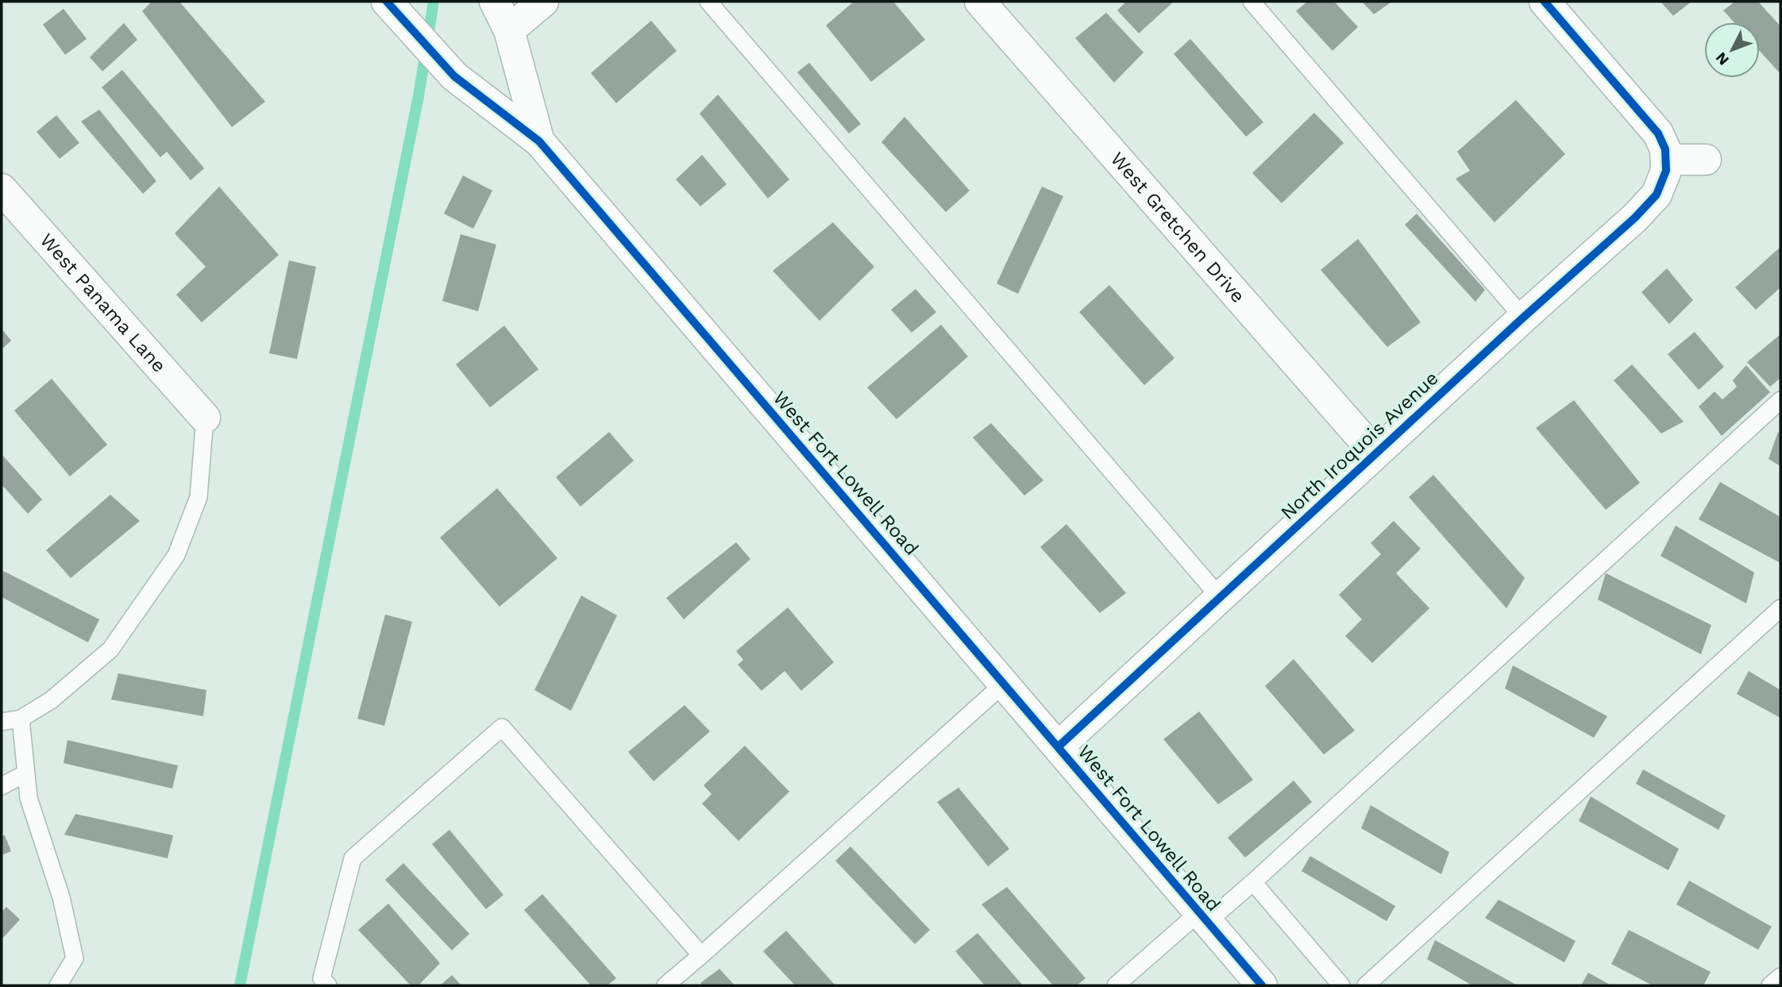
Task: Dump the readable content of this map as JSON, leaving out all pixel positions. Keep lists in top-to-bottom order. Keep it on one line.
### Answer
{"streets":{"street":["West Gretchen Drive","West Panama Lane","North Iroquois Avenue","West Fort Lowell Road"]},"crossings":[["West Gretchen Drive","North Iroquois Avenue"],["North Iroquois Avenue","West Fort Lowell Road"]],"north":"bottom left"}
